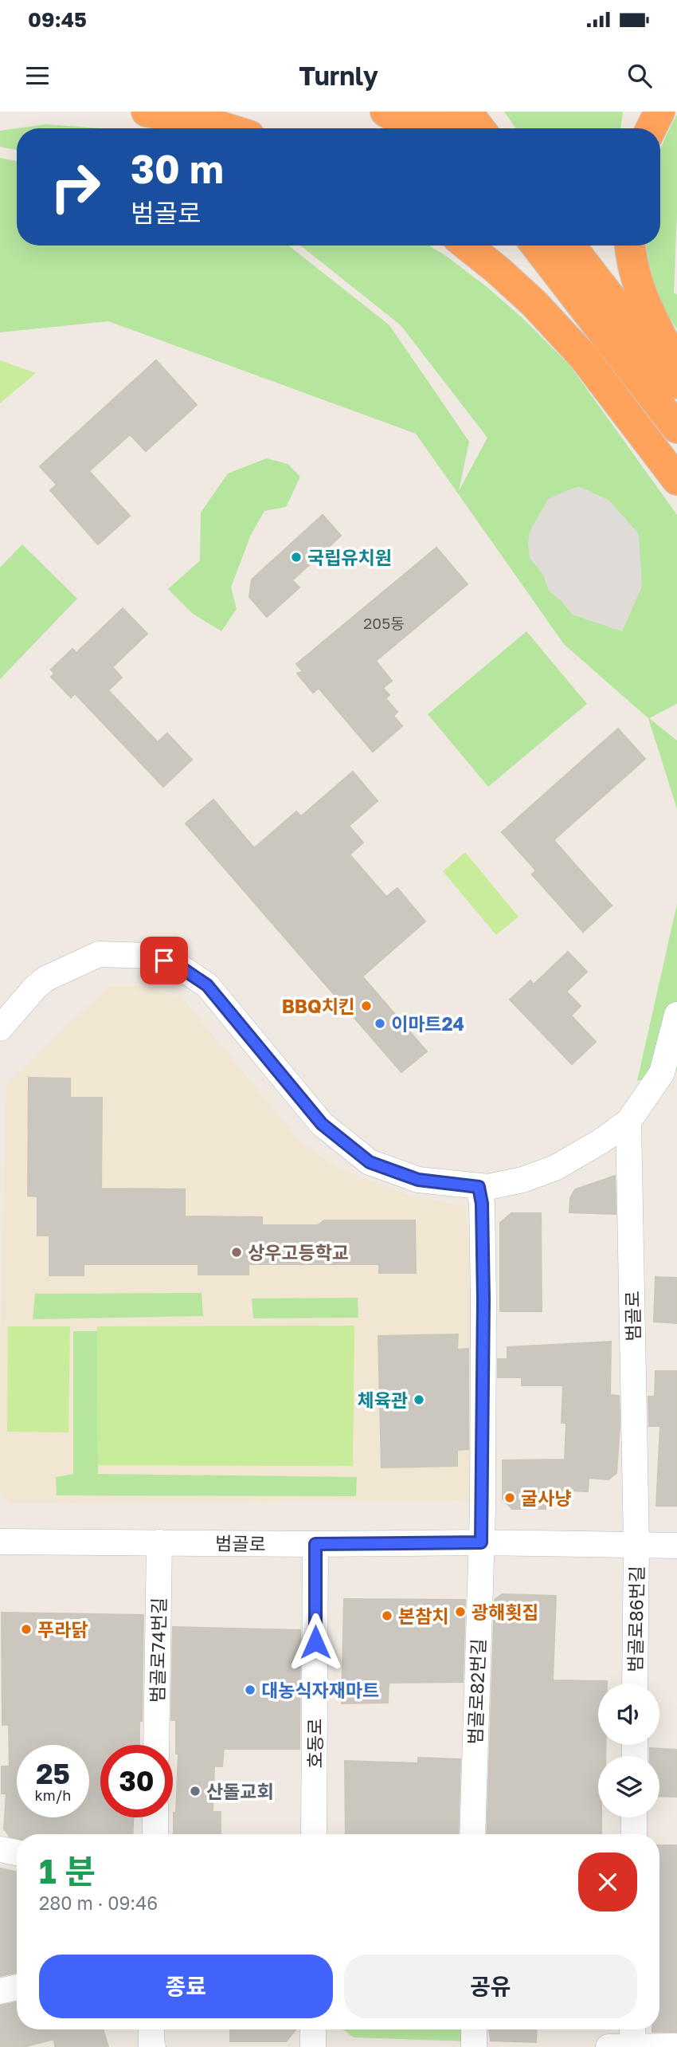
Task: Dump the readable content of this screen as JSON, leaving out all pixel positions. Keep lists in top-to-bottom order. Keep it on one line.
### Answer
{"streets":{"street":["범골로","범골로86번길","범골로74번길","범골로82번길","호동로"]},"crossings":[["범골로","범골로86번길"],["범골로","범골로74번길"],["범골로","범골로82번길"],["범골로","호동로"]],"places":["국립유치원","BBQ치킨","이마트24","상우고등학교","체육관","굴사냥","광해횟집","본참치","푸라닭","대농식자재마트","산돌교회"],"house_numbers":["205동"],"page":{"status":"09:45","header":"Turnly","turn":["30 m","범골로"],"speed":"25 km/h","limit":"30","heading":["1 분","280 m · 09:46"],"buttons":["종료","공유"]}}
